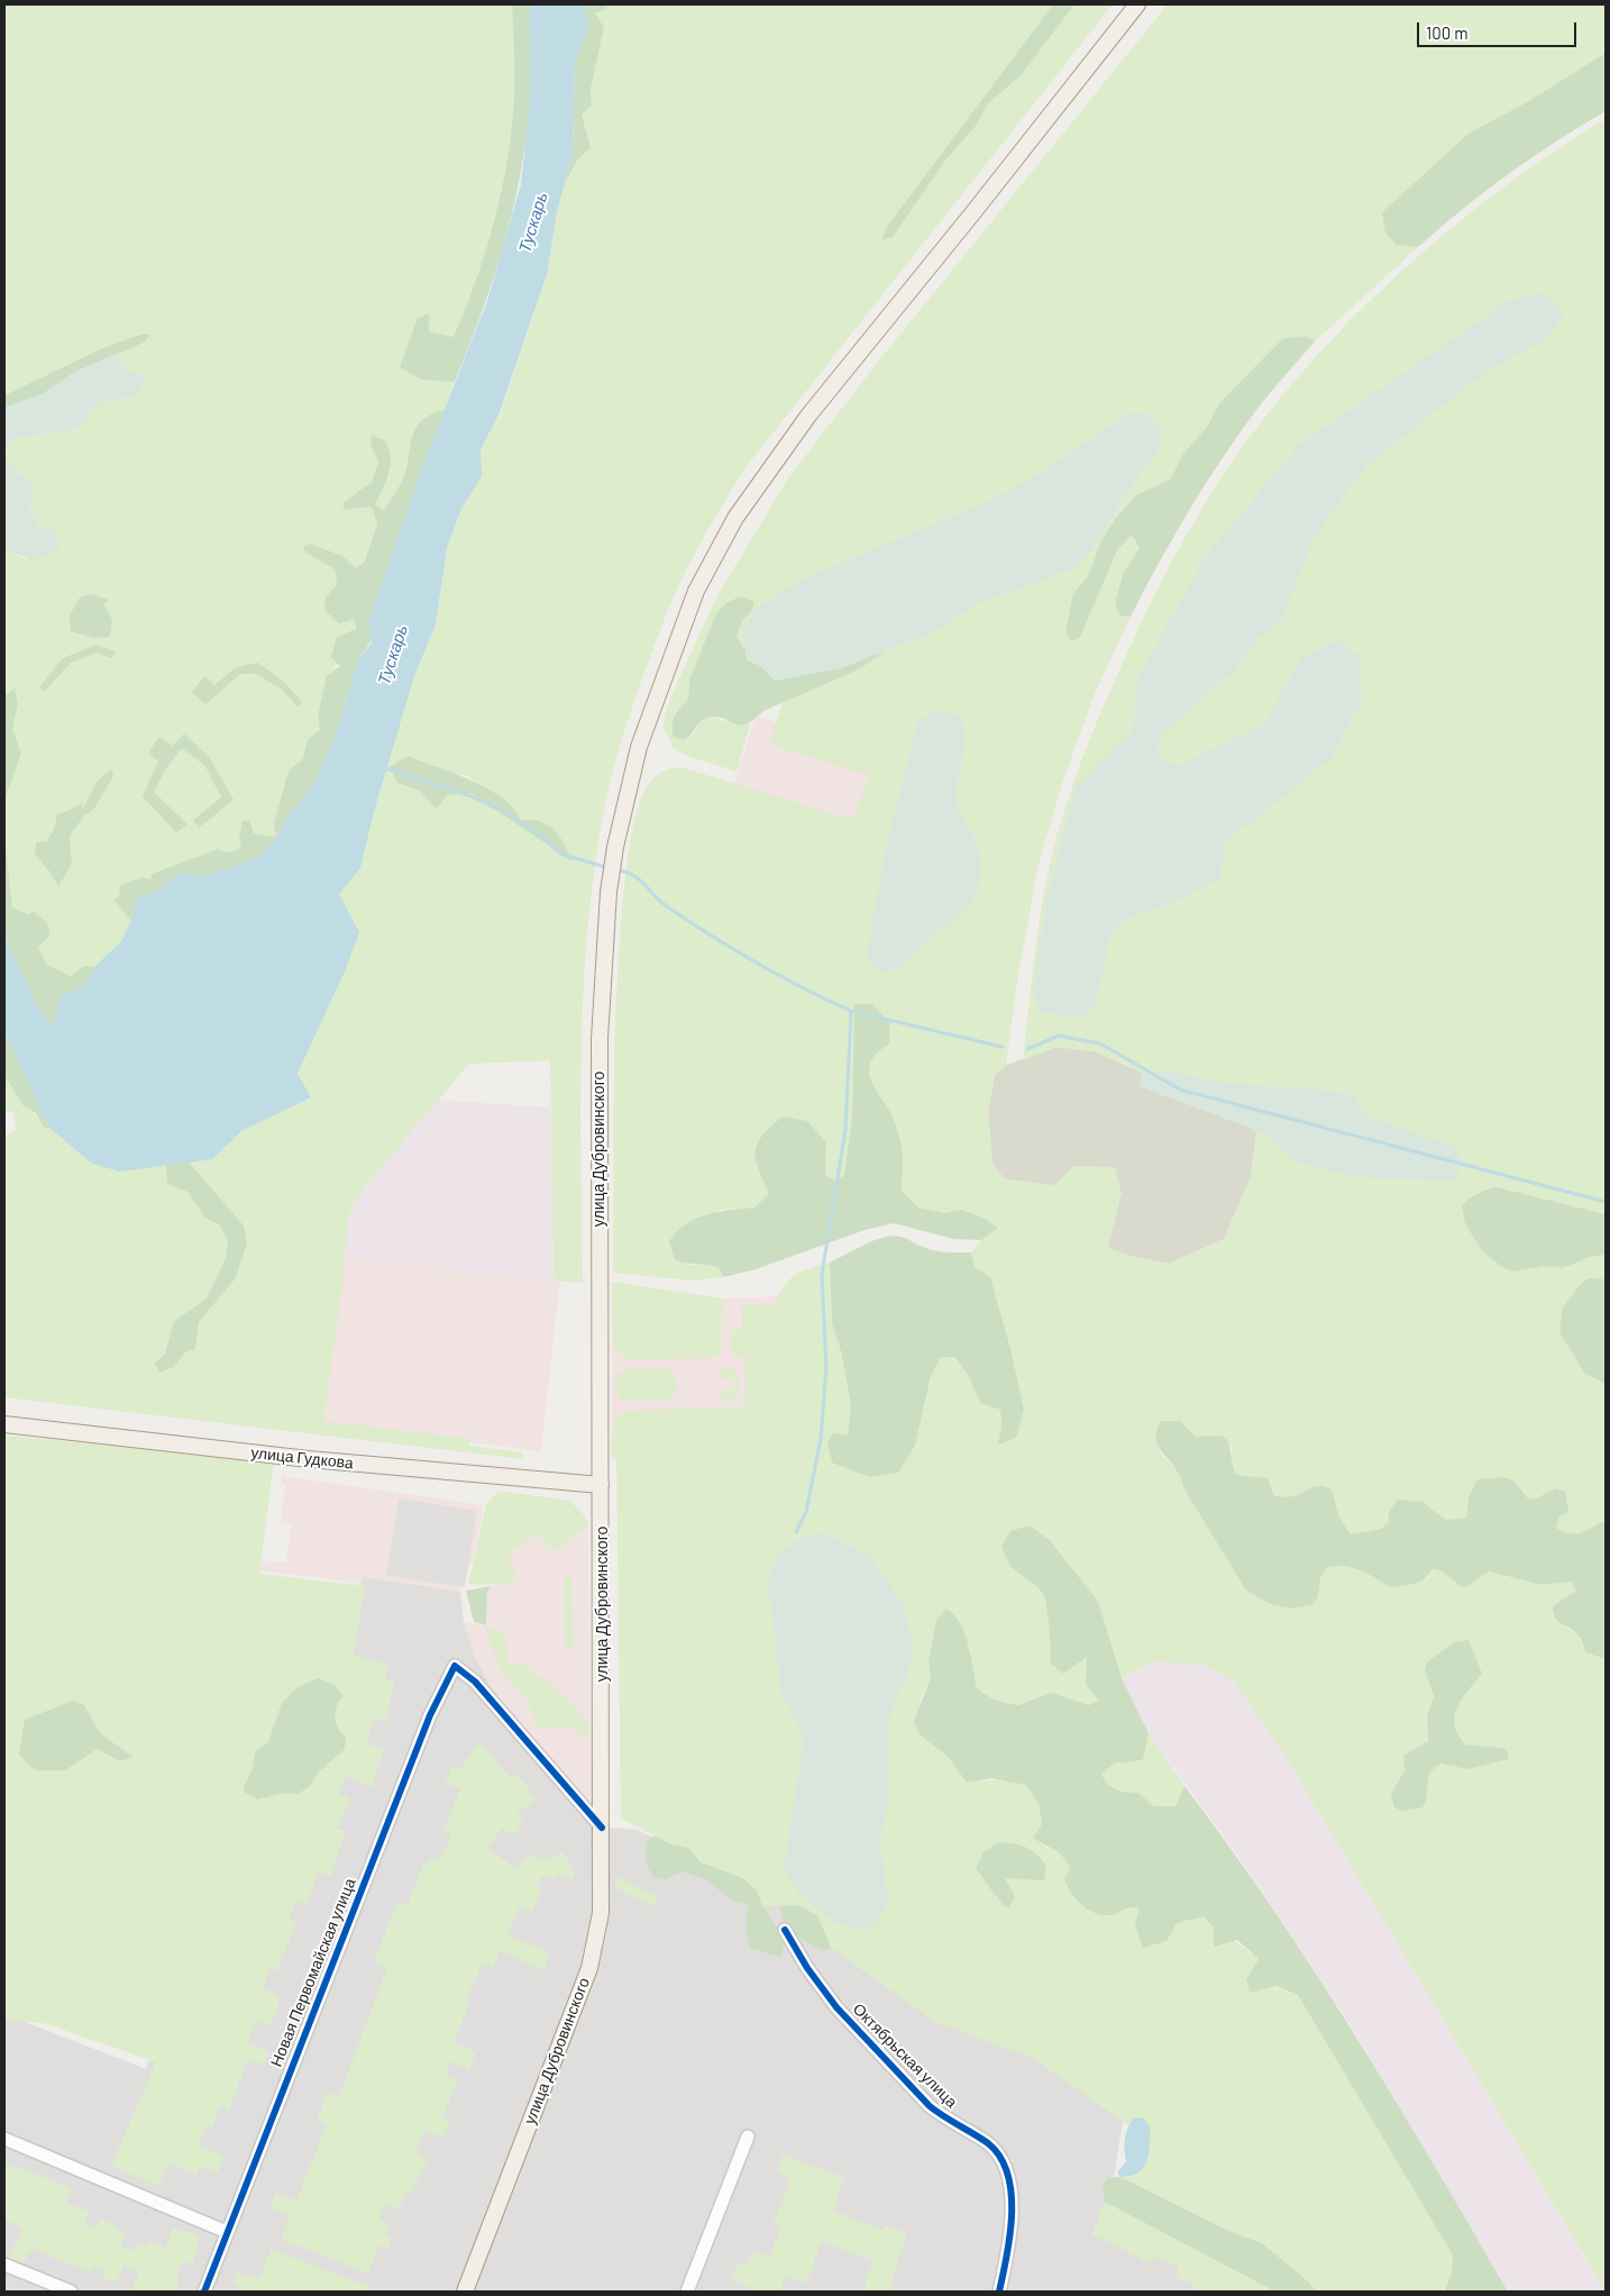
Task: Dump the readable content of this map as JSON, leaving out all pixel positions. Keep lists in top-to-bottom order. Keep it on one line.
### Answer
{"streets":{"main road":["улица Дубровинского","улица Гудкова"],"street":["Новая Первомайская улица","Октябрьская улица"]},"crossings":[["улица Дубровинского","улица Гудкова"],["улица Дубровинского","Новая Первомайская улица"]],"water":["Тускарь"],"scale_bar":"100 m"}
